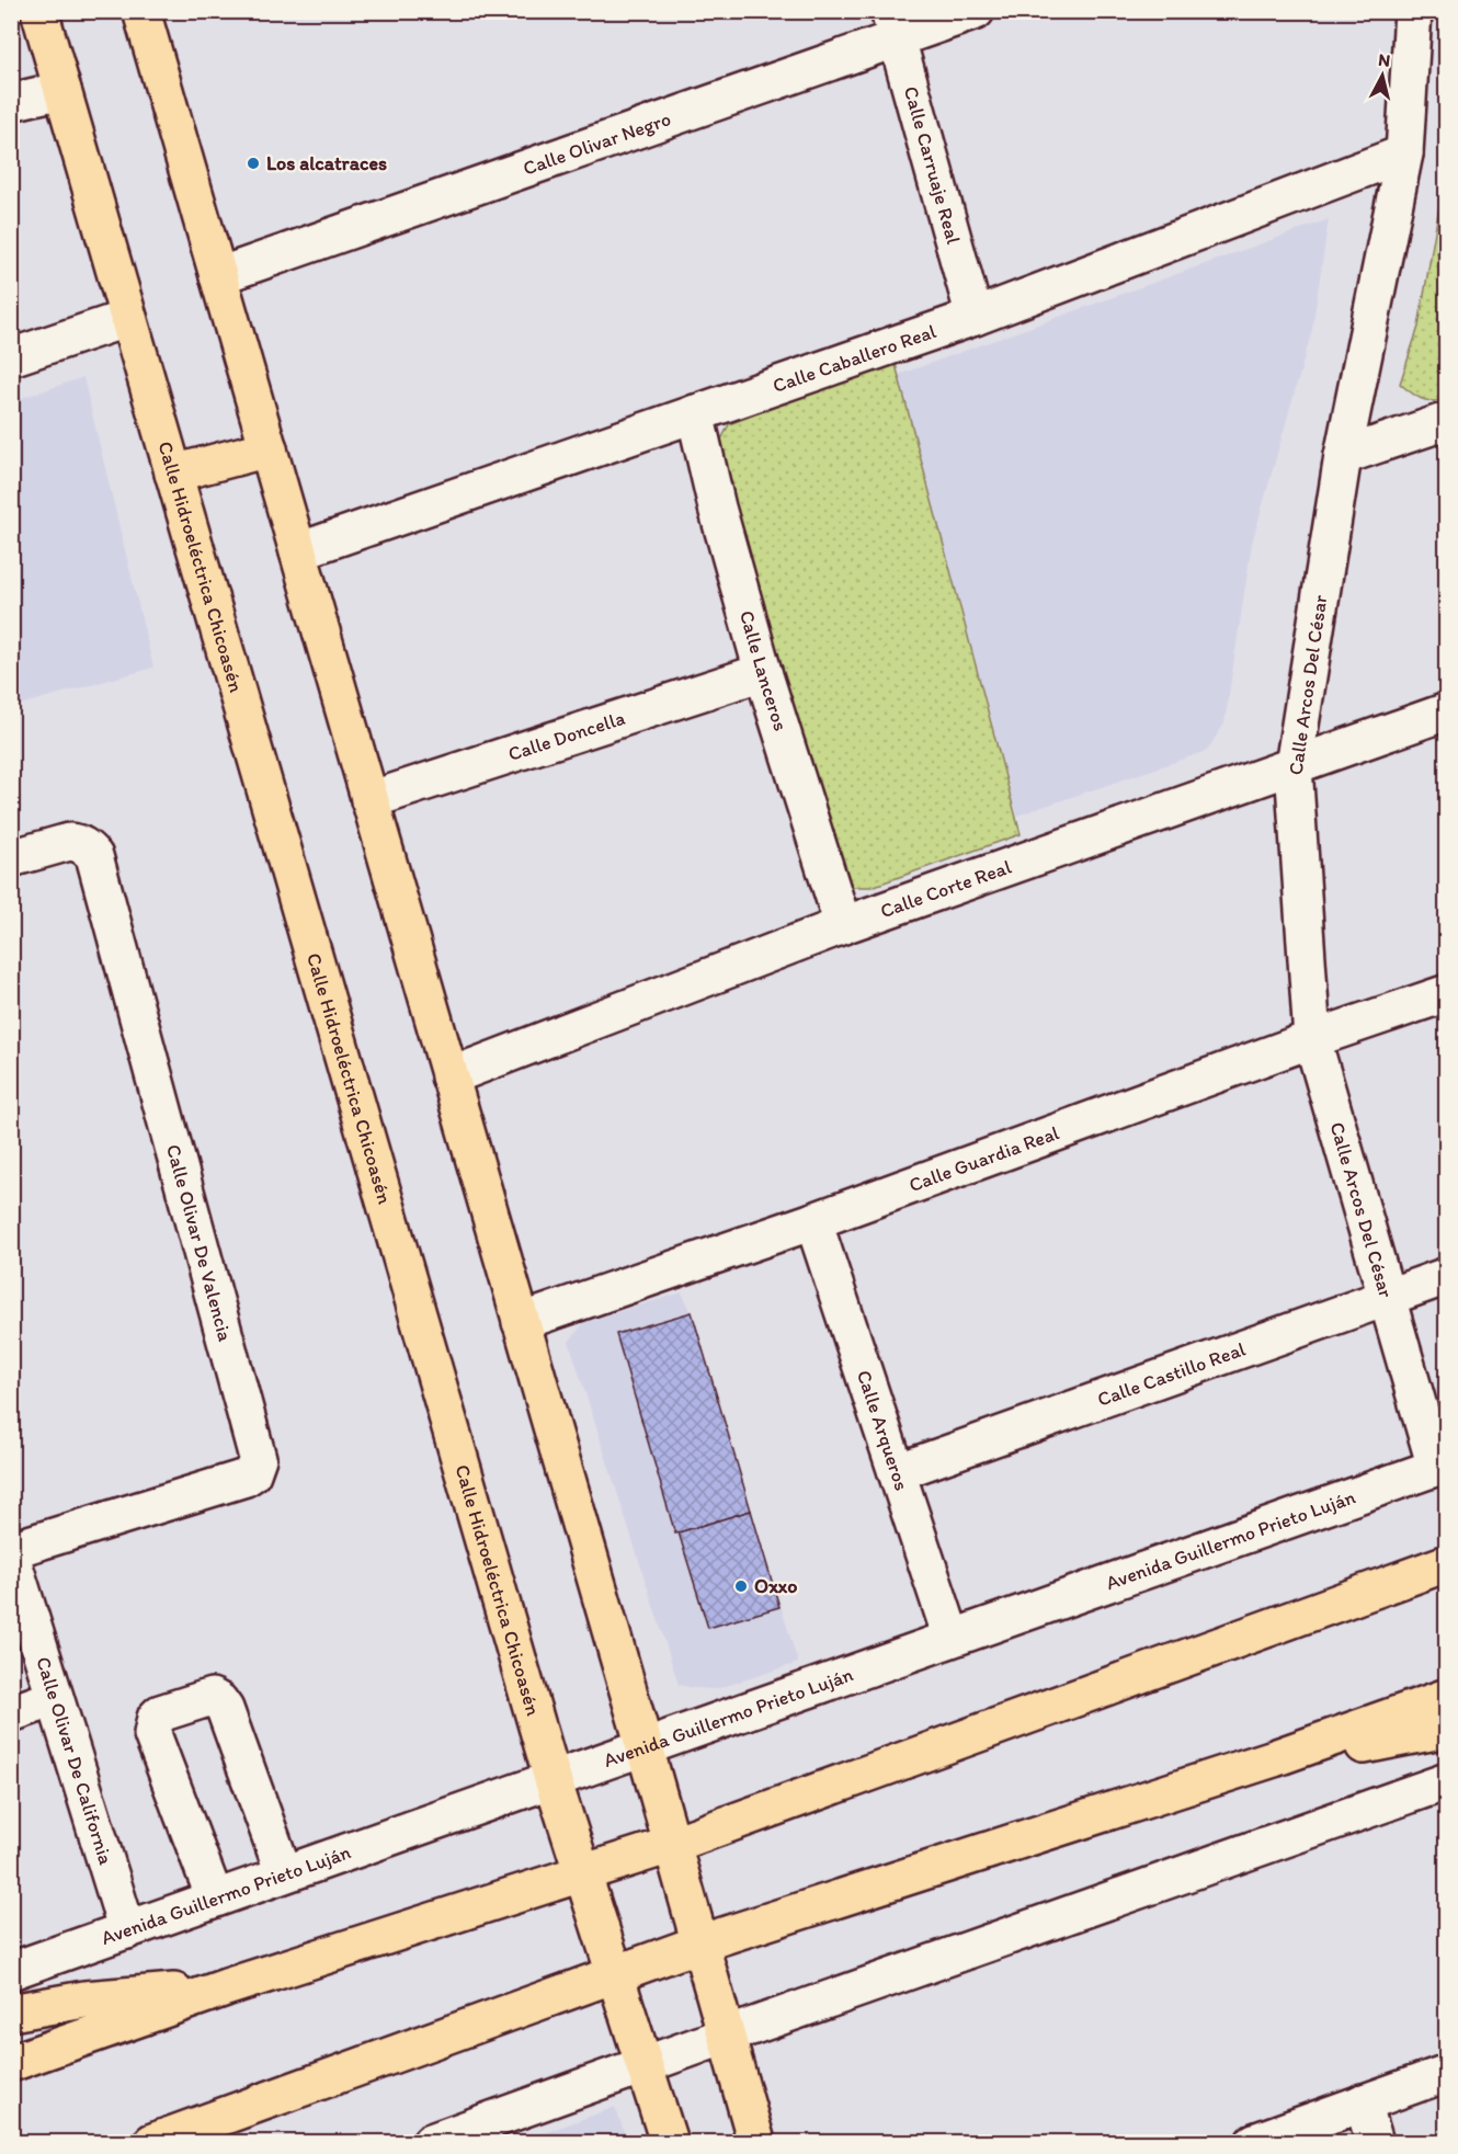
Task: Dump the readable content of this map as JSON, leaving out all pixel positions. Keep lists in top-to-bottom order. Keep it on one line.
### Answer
{"streets":{"main road":["Calle Hidroeléctrica Chicoasén"],"street":["Calle Olivar Negro","Calle Carruaje Real","Calle Caballero Real","Calle Lanceros","Calle Arcos Del César","Calle Doncella","Calle Corte Real","Calle Guardia Real","Calle Olivar De Valencia","Calle Castillo Real","Calle Arqueros","Avenida Guillermo Prieto Luján","Calle Olivar De California"]},"crossings":[["Calle Olivar Negro","Calle Carruaje Real"],["Calle Carruaje Real","Calle Caballero Real"],["Calle Caballero Real","Calle Lanceros"],["Calle Caballero Real","Calle Arcos Del César"],["Calle Hidroeléctrica Chicoasén","Avenida Guillermo Prieto Luján"],["Calle Lanceros","Calle Doncella"],["Calle Lanceros","Calle Corte Real"],["Calle Arcos Del César","Calle Corte Real"],["Calle Arcos Del César","Calle Guardia Real"],["Calle Arcos Del César","Calle Castillo Real"],["Calle Arcos Del César","Avenida Guillermo Prieto Luján"],["Calle Guardia Real","Calle Arqueros"],["Calle Castillo Real","Calle Arqueros"],["Calle Arqueros","Avenida Guillermo Prieto Luján"],["Avenida Guillermo Prieto Luján","Calle Olivar De California"]],"places":["Los alcatraces","Oxxo"],"north":"top"}
